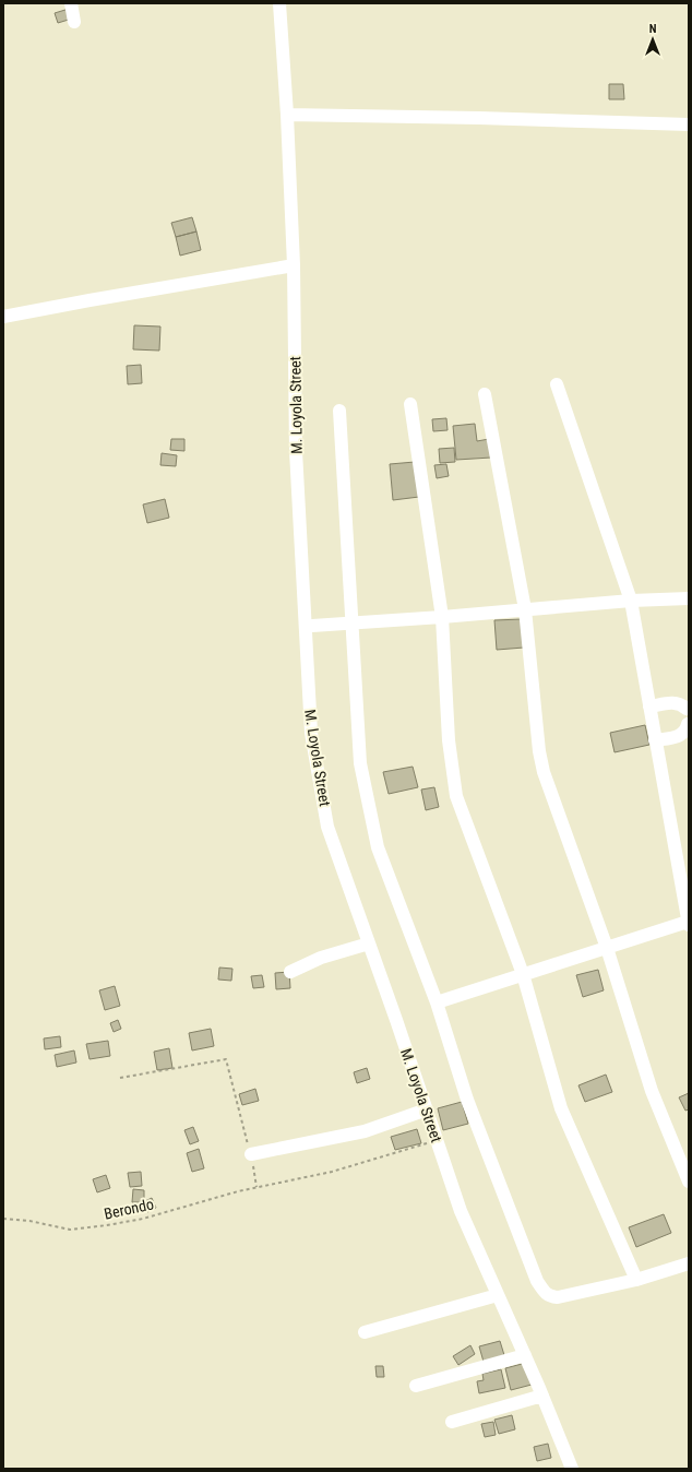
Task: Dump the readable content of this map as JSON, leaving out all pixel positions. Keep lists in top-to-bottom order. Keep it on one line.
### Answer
{"streets":{"street":["M. Loyola Street"],"path":["Berondo"]},"crossings":[["M. Loyola Street","Berondo"]],"north":"top"}
